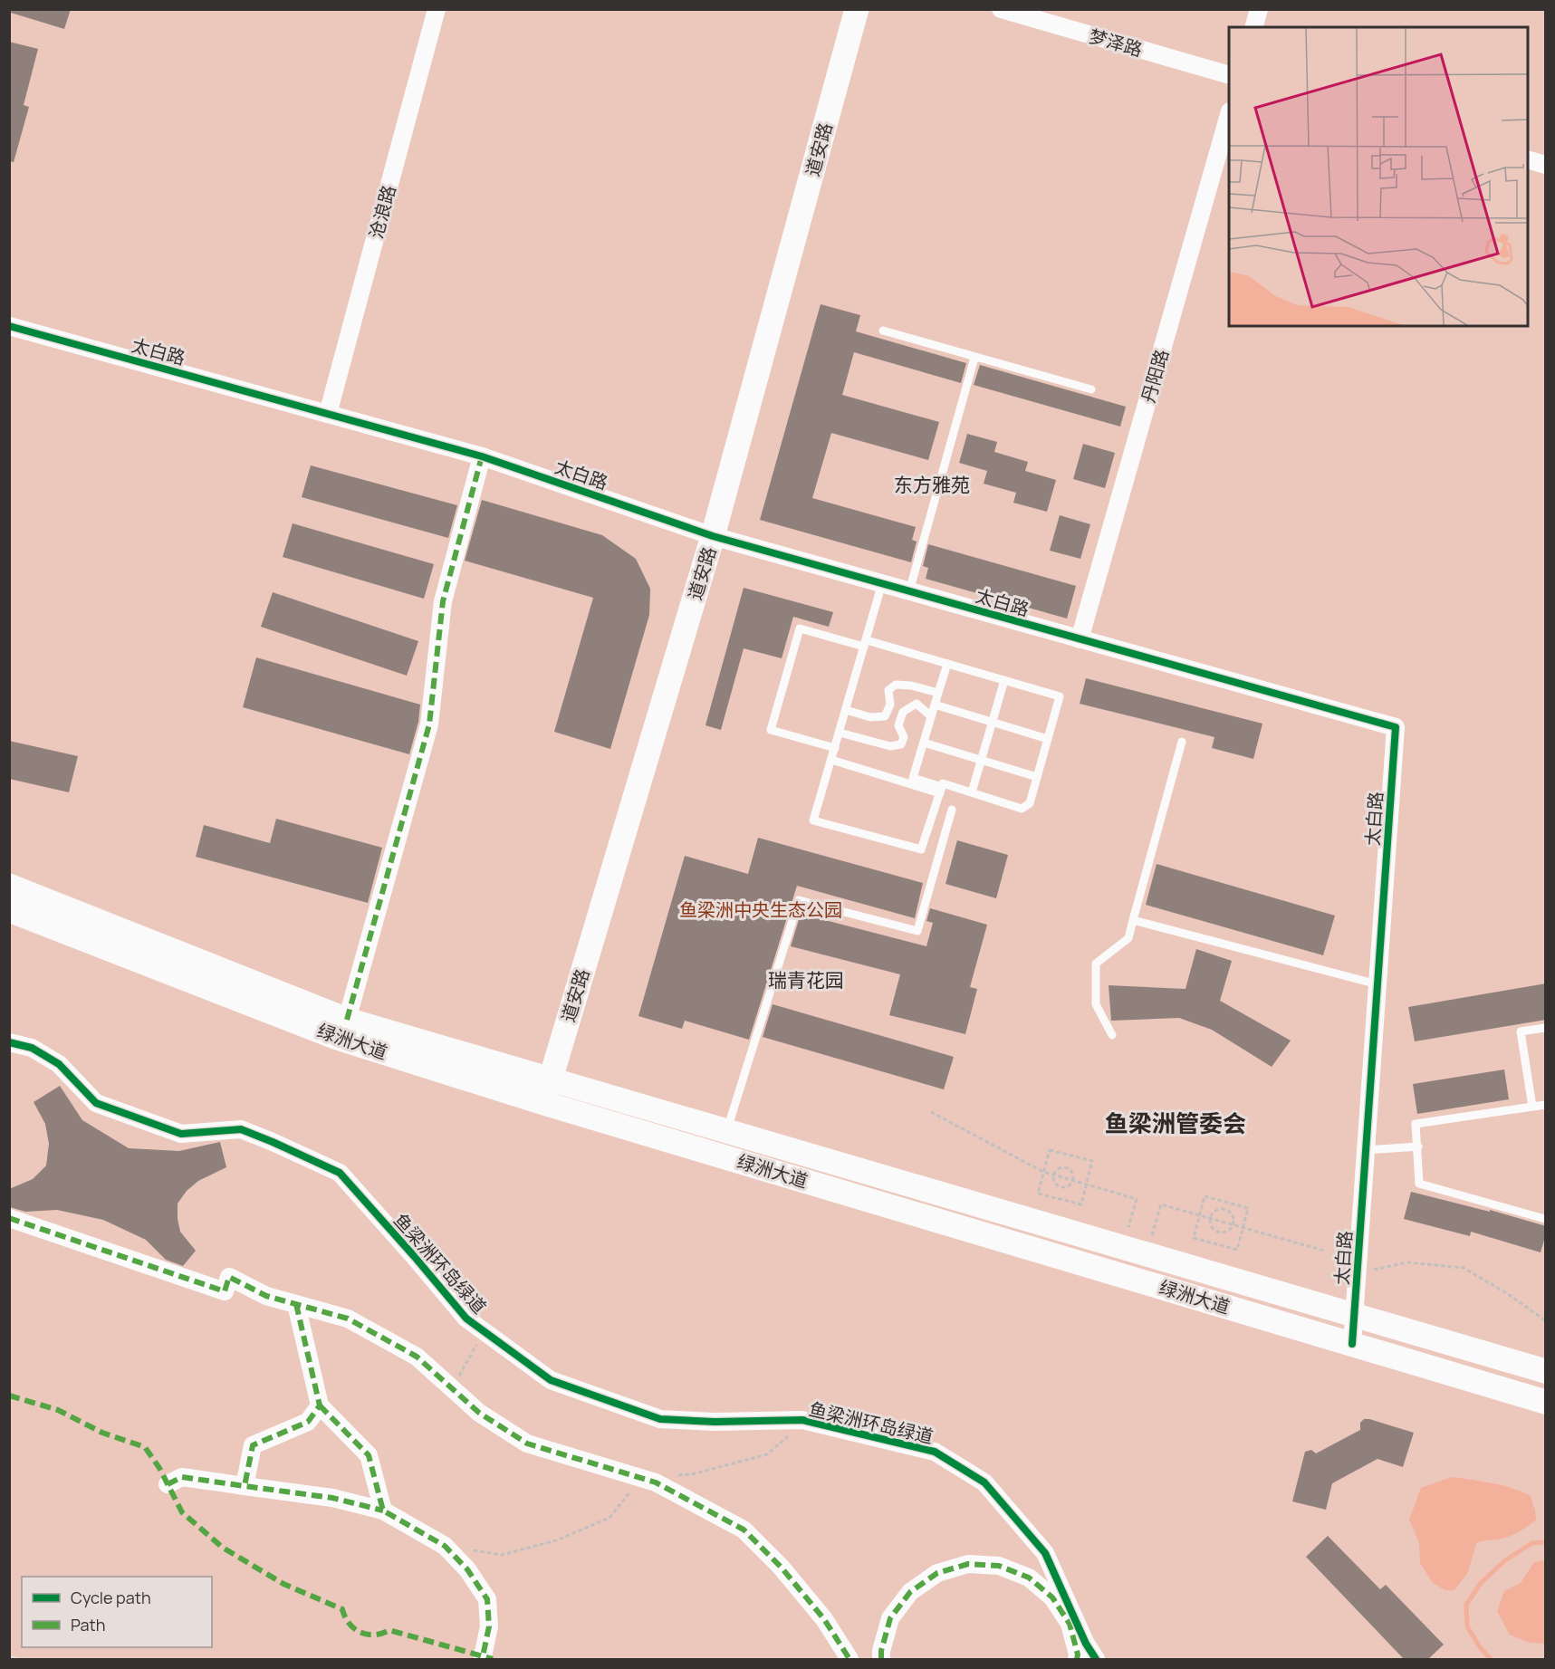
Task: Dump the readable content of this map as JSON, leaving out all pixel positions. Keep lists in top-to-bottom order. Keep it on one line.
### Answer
{"streets":{"main road":["道安路","绿洲大道"],"street":["梦泽路","沧浪路","太白路","丹阳路","鱼梁洲环岛绿道"]},"crossings":[["道安路","太白路"],["道安路","绿洲大道"],["沧浪路","太白路"],["太白路","丹阳路"],["太白路","绿洲大道"]],"districts":["东方雅苑","瑞青花园","鱼梁洲管委会"],"parks":["鱼梁洲中央生态公园"],"legend":["Cycle path","Path"]}
